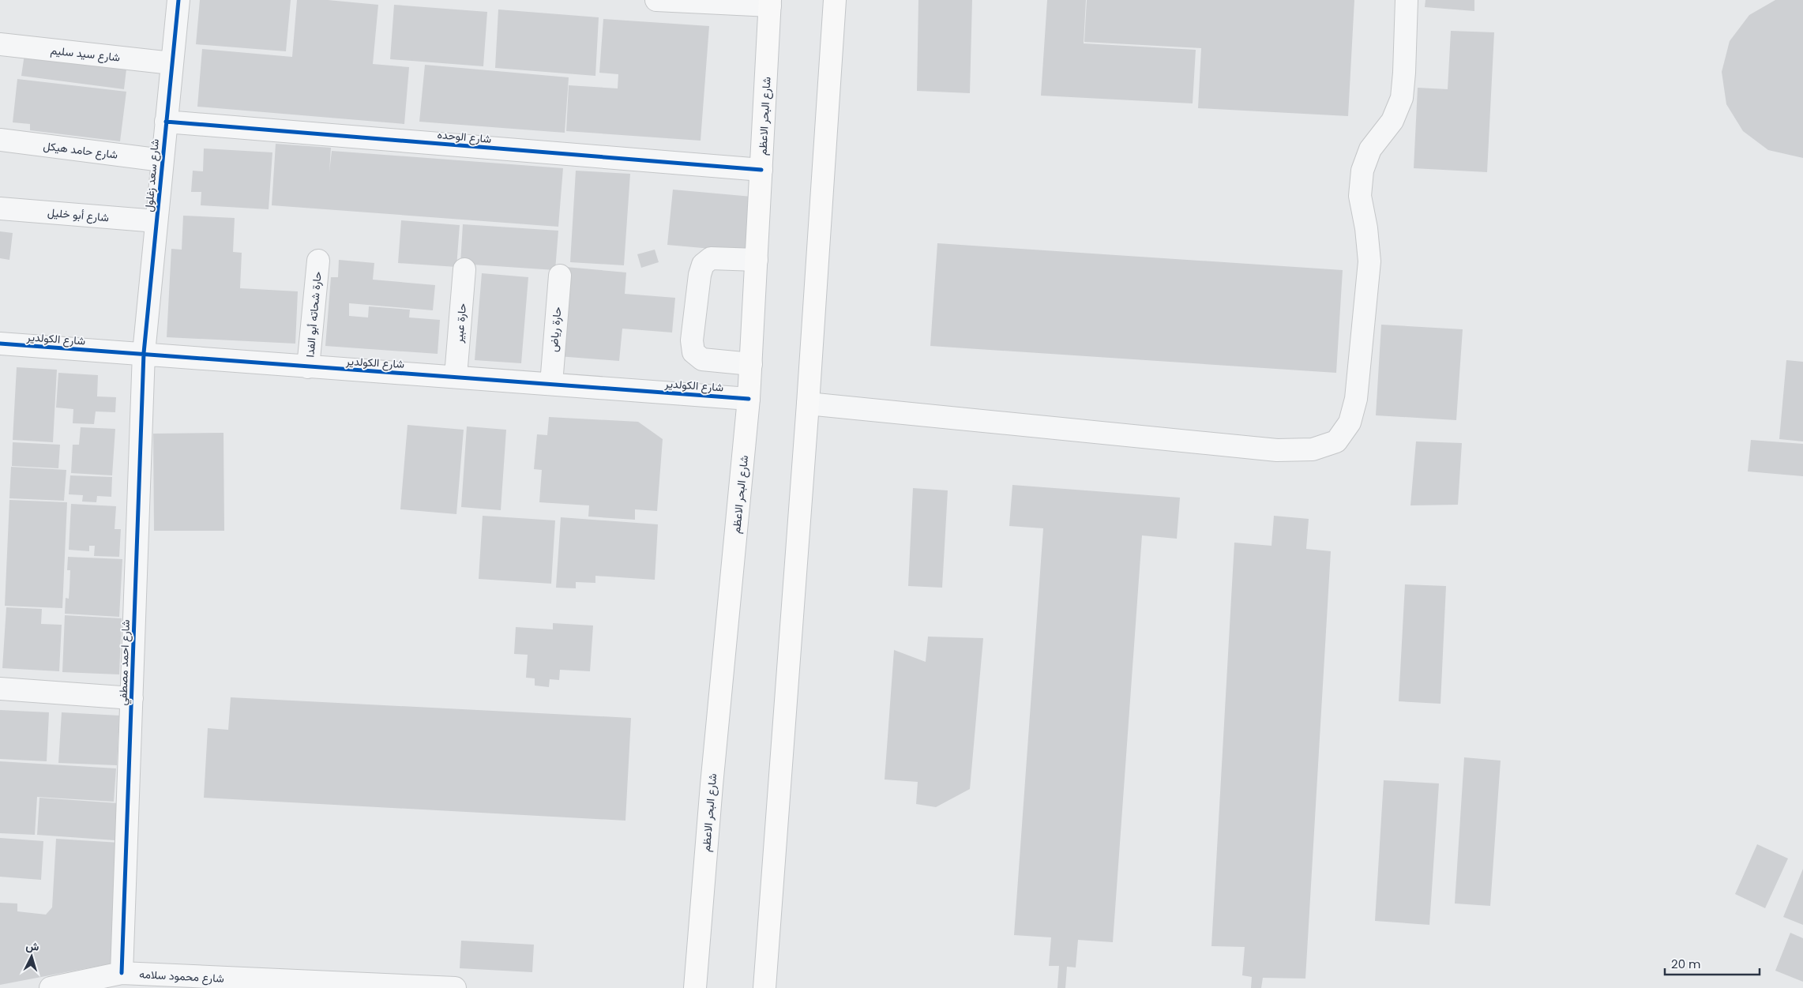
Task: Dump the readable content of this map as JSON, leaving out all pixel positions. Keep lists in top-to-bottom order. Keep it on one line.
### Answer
{"streets":{"main road":["شارع البحر الاعظم"],"street":["شارع سيد سليم","شارع الوحده","شارع حامد هيكل","شارع سعد زغلول","شارع أبو خليل","حارة شحاته أبو الفدا","حارة عبير","حارة رياض","شارع الكولدير","شارع احمد مصطفي","شارع محمود سلامه"]},"crossings":[["شارع سيد سليم","شارع سعد زغلول"],["شارع البحر الاعظم","شارع الوحده"],["شارع البحر الاعظم","شارع الكولدير"],["شارع الوحده","شارع سعد زغلول"],["شارع حامد هيكل","شارع سعد زغلول"],["شارع سعد زغلول","شارع أبو خليل"],["شارع سعد زغلول","شارع الكولدير"],["شارع سعد زغلول","شارع احمد مصطفي"],["حارة شحاته أبو الفدا","شارع الكولدير"],["حارة عبير","شارع الكولدير"],["حارة رياض","شارع الكولدير"],["شارع الكولدير","شارع احمد مصطفي"],["شارع احمد مصطفي","شارع محمود سلامه"]],"scale_bar":"20 m","north":"top"}
